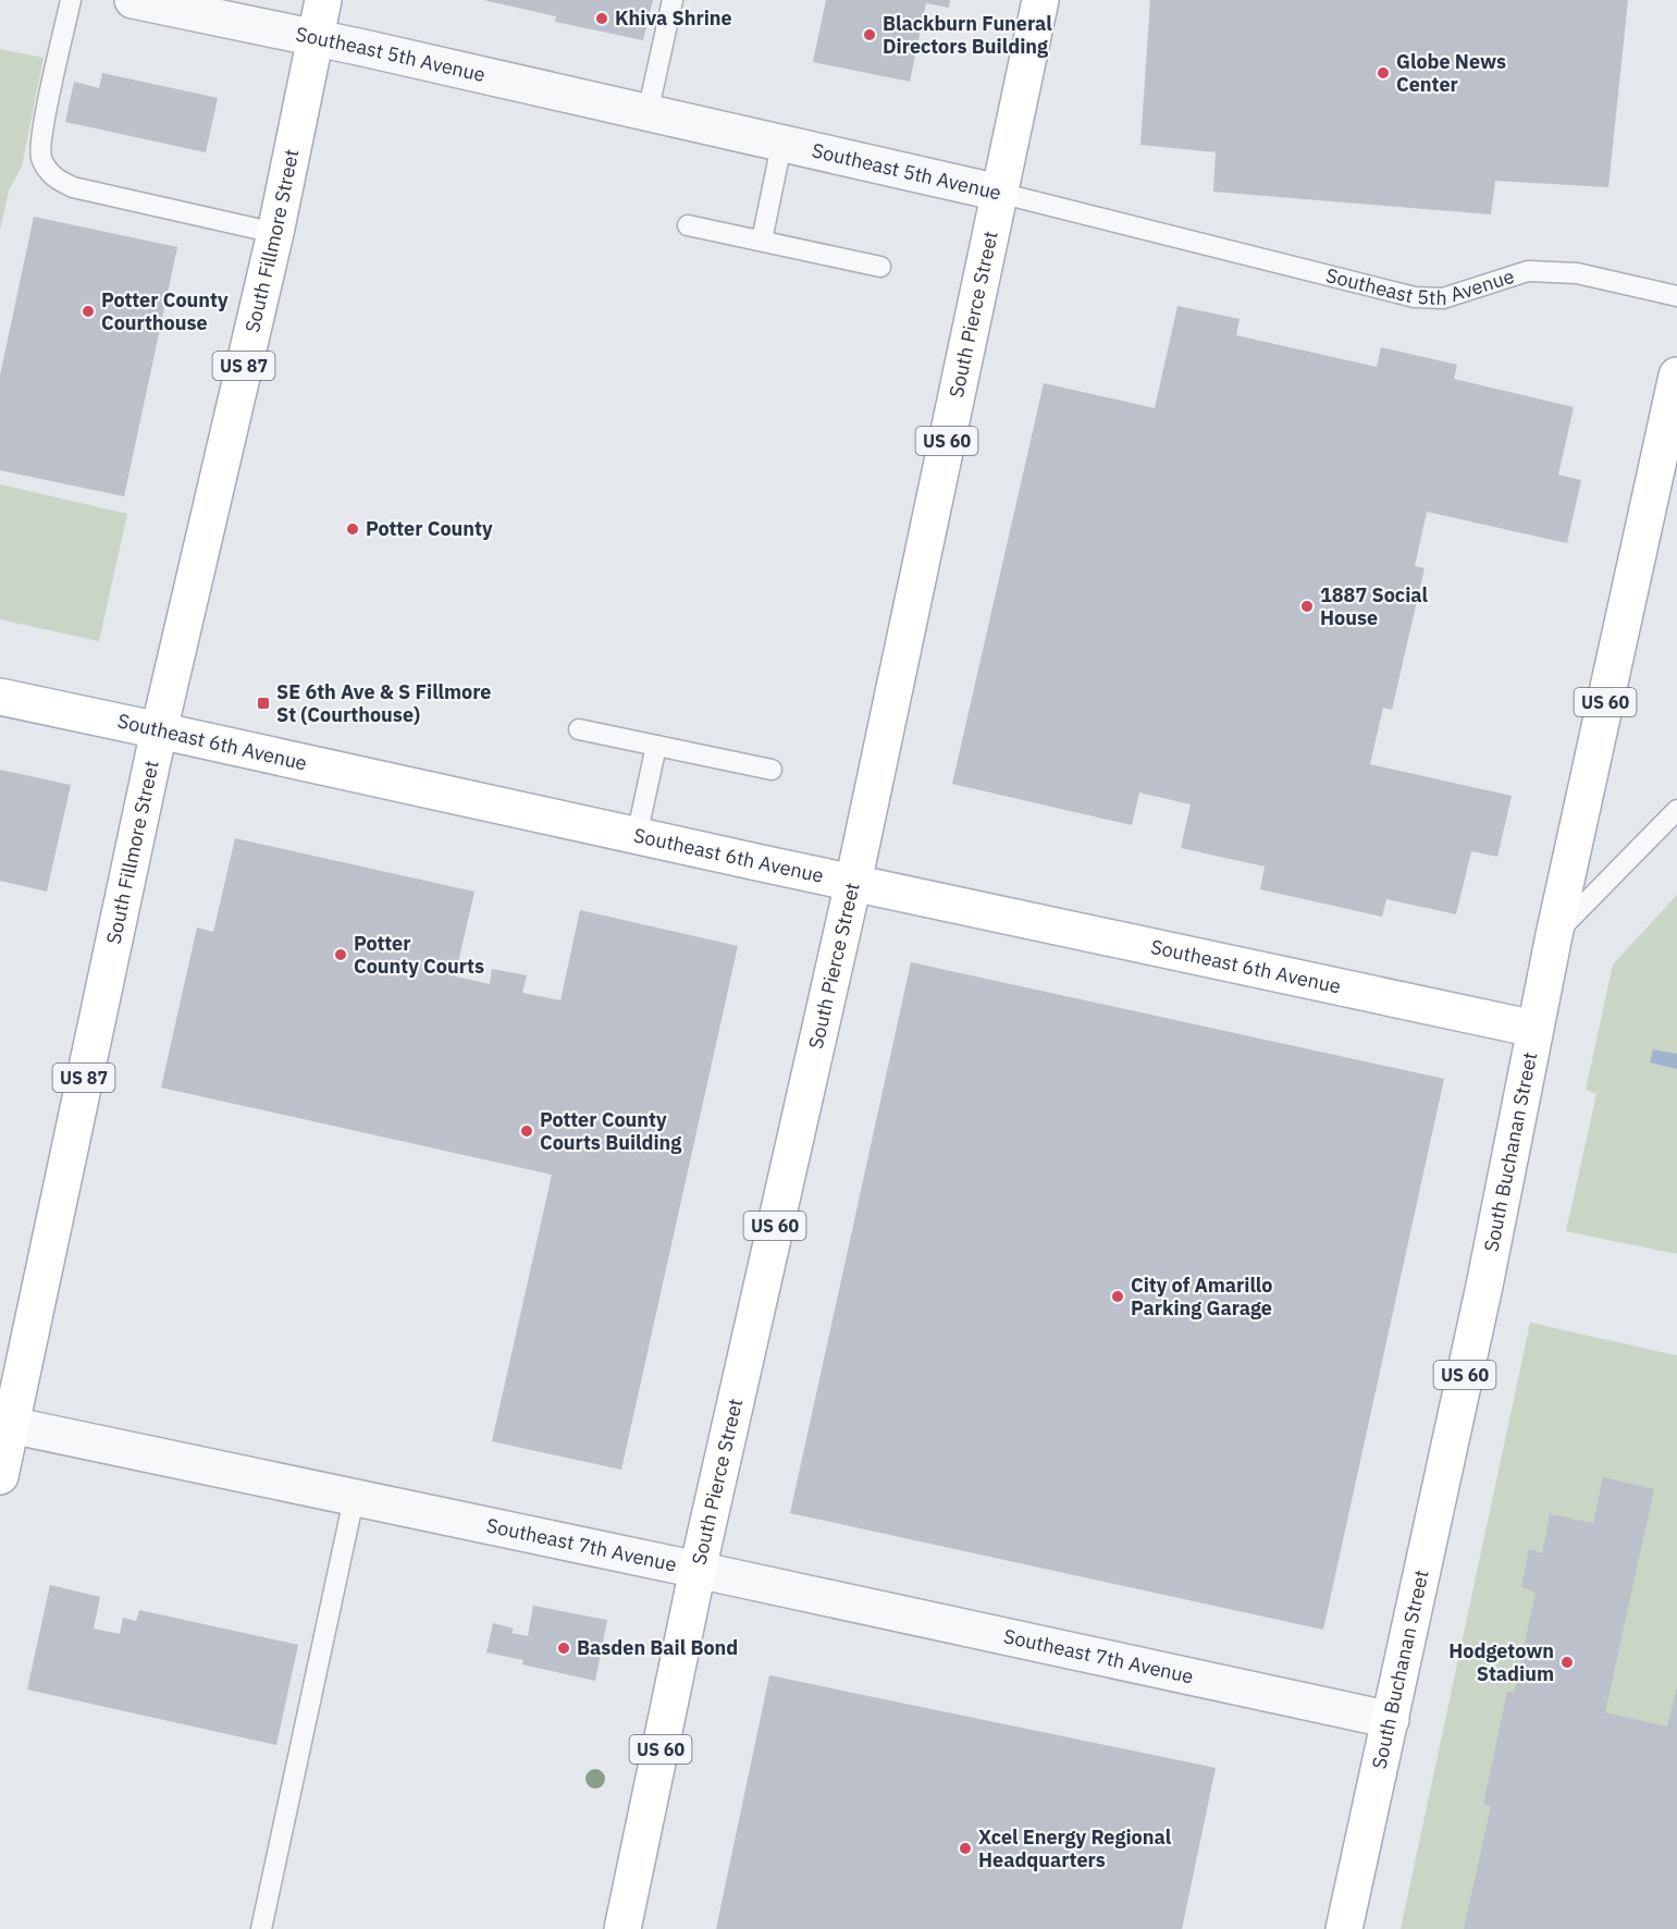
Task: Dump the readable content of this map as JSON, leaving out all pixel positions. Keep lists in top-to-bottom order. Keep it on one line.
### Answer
{"streets":{"main road":["South Fillmore Street","South Pierce Street","US 87","US 60","Southeast 6th Avenue","South Buchanan Street"],"street":["Southeast 5th Avenue","Southeast 7th Avenue"]},"crossings":[["Southeast 5th Avenue","South Fillmore Street"],["Southeast 5th Avenue","South Pierce Street"],["South Fillmore Street","Southeast 6th Avenue"],["South Fillmore Street","Southeast 7th Avenue"],["South Pierce Street","Southeast 6th Avenue"],["South Pierce Street","Southeast 7th Avenue"],["Southeast 6th Avenue","South Buchanan Street"],["South Buchanan Street","Southeast 7th Avenue"]],"places":{"other":["Khiva Shrine","Blackburn Funeral Directors Building","Globe News Center","Potter County Courthouse","Potter County","1887 Social House","Potter County Courts","Potter County Courts Building","City of Amarillo Parking Garage","Basden Bail Bond","Hodgetown Stadium","Xcel Energy Regional Headquarters"],"transit":["SE 6th Ave & S Fillmore St (Courthouse)"]}}
